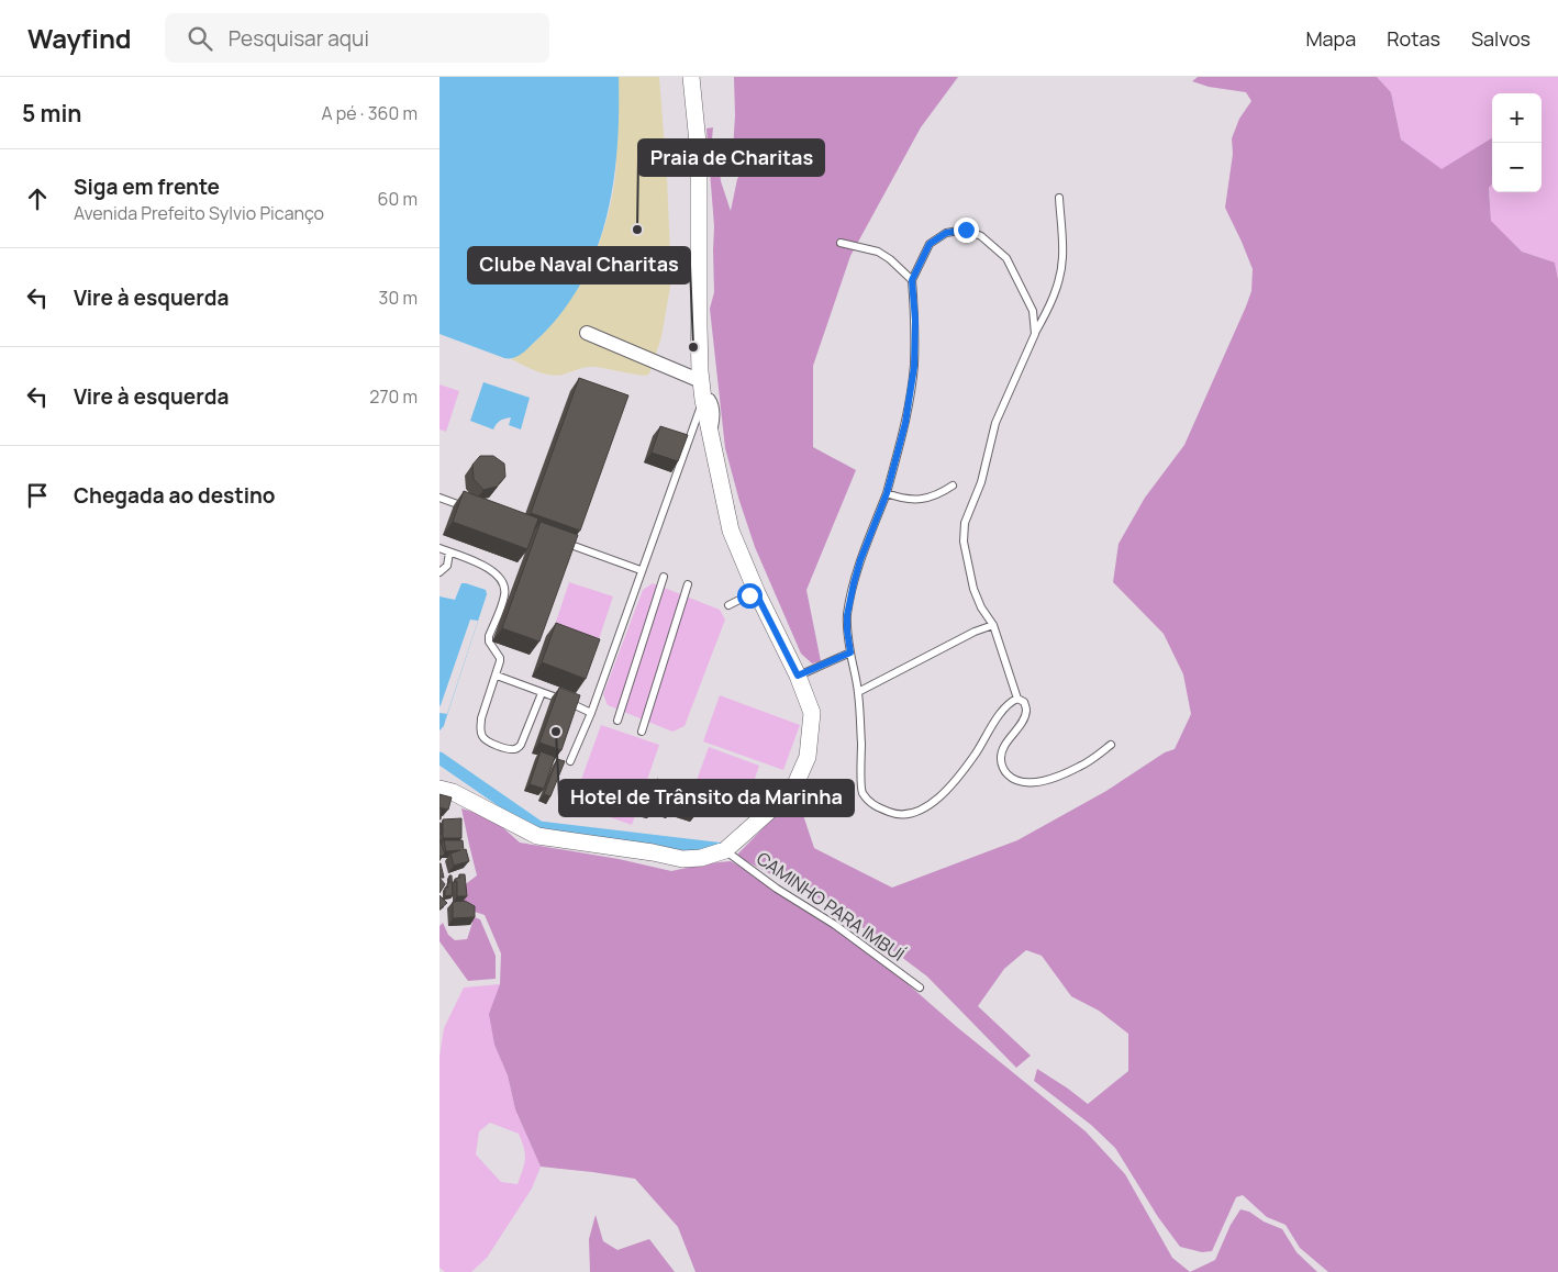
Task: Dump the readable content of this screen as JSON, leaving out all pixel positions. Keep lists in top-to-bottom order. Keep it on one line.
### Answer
{"streets":{"lane":["CAMINHO PARA IMBUÍ"]},"places":["Praia de Charitas","Clube Naval Charitas","Hotel de Trânsito da Marinha"],"page":{"header":"Wayfind","search":"Pesquisar aqui","nav":["Mapa","Rotas","Salvos"],"heading":["5 min","A pé · 360 m"],"map_buttons":["+","−"],"list":[["Siga em frente","Avenida Prefeito Sylvio Picanço","60 m"],["Vire à esquerda","30 m"],["Vire à esquerda","270 m"],"Chegada ao destino"]}}
